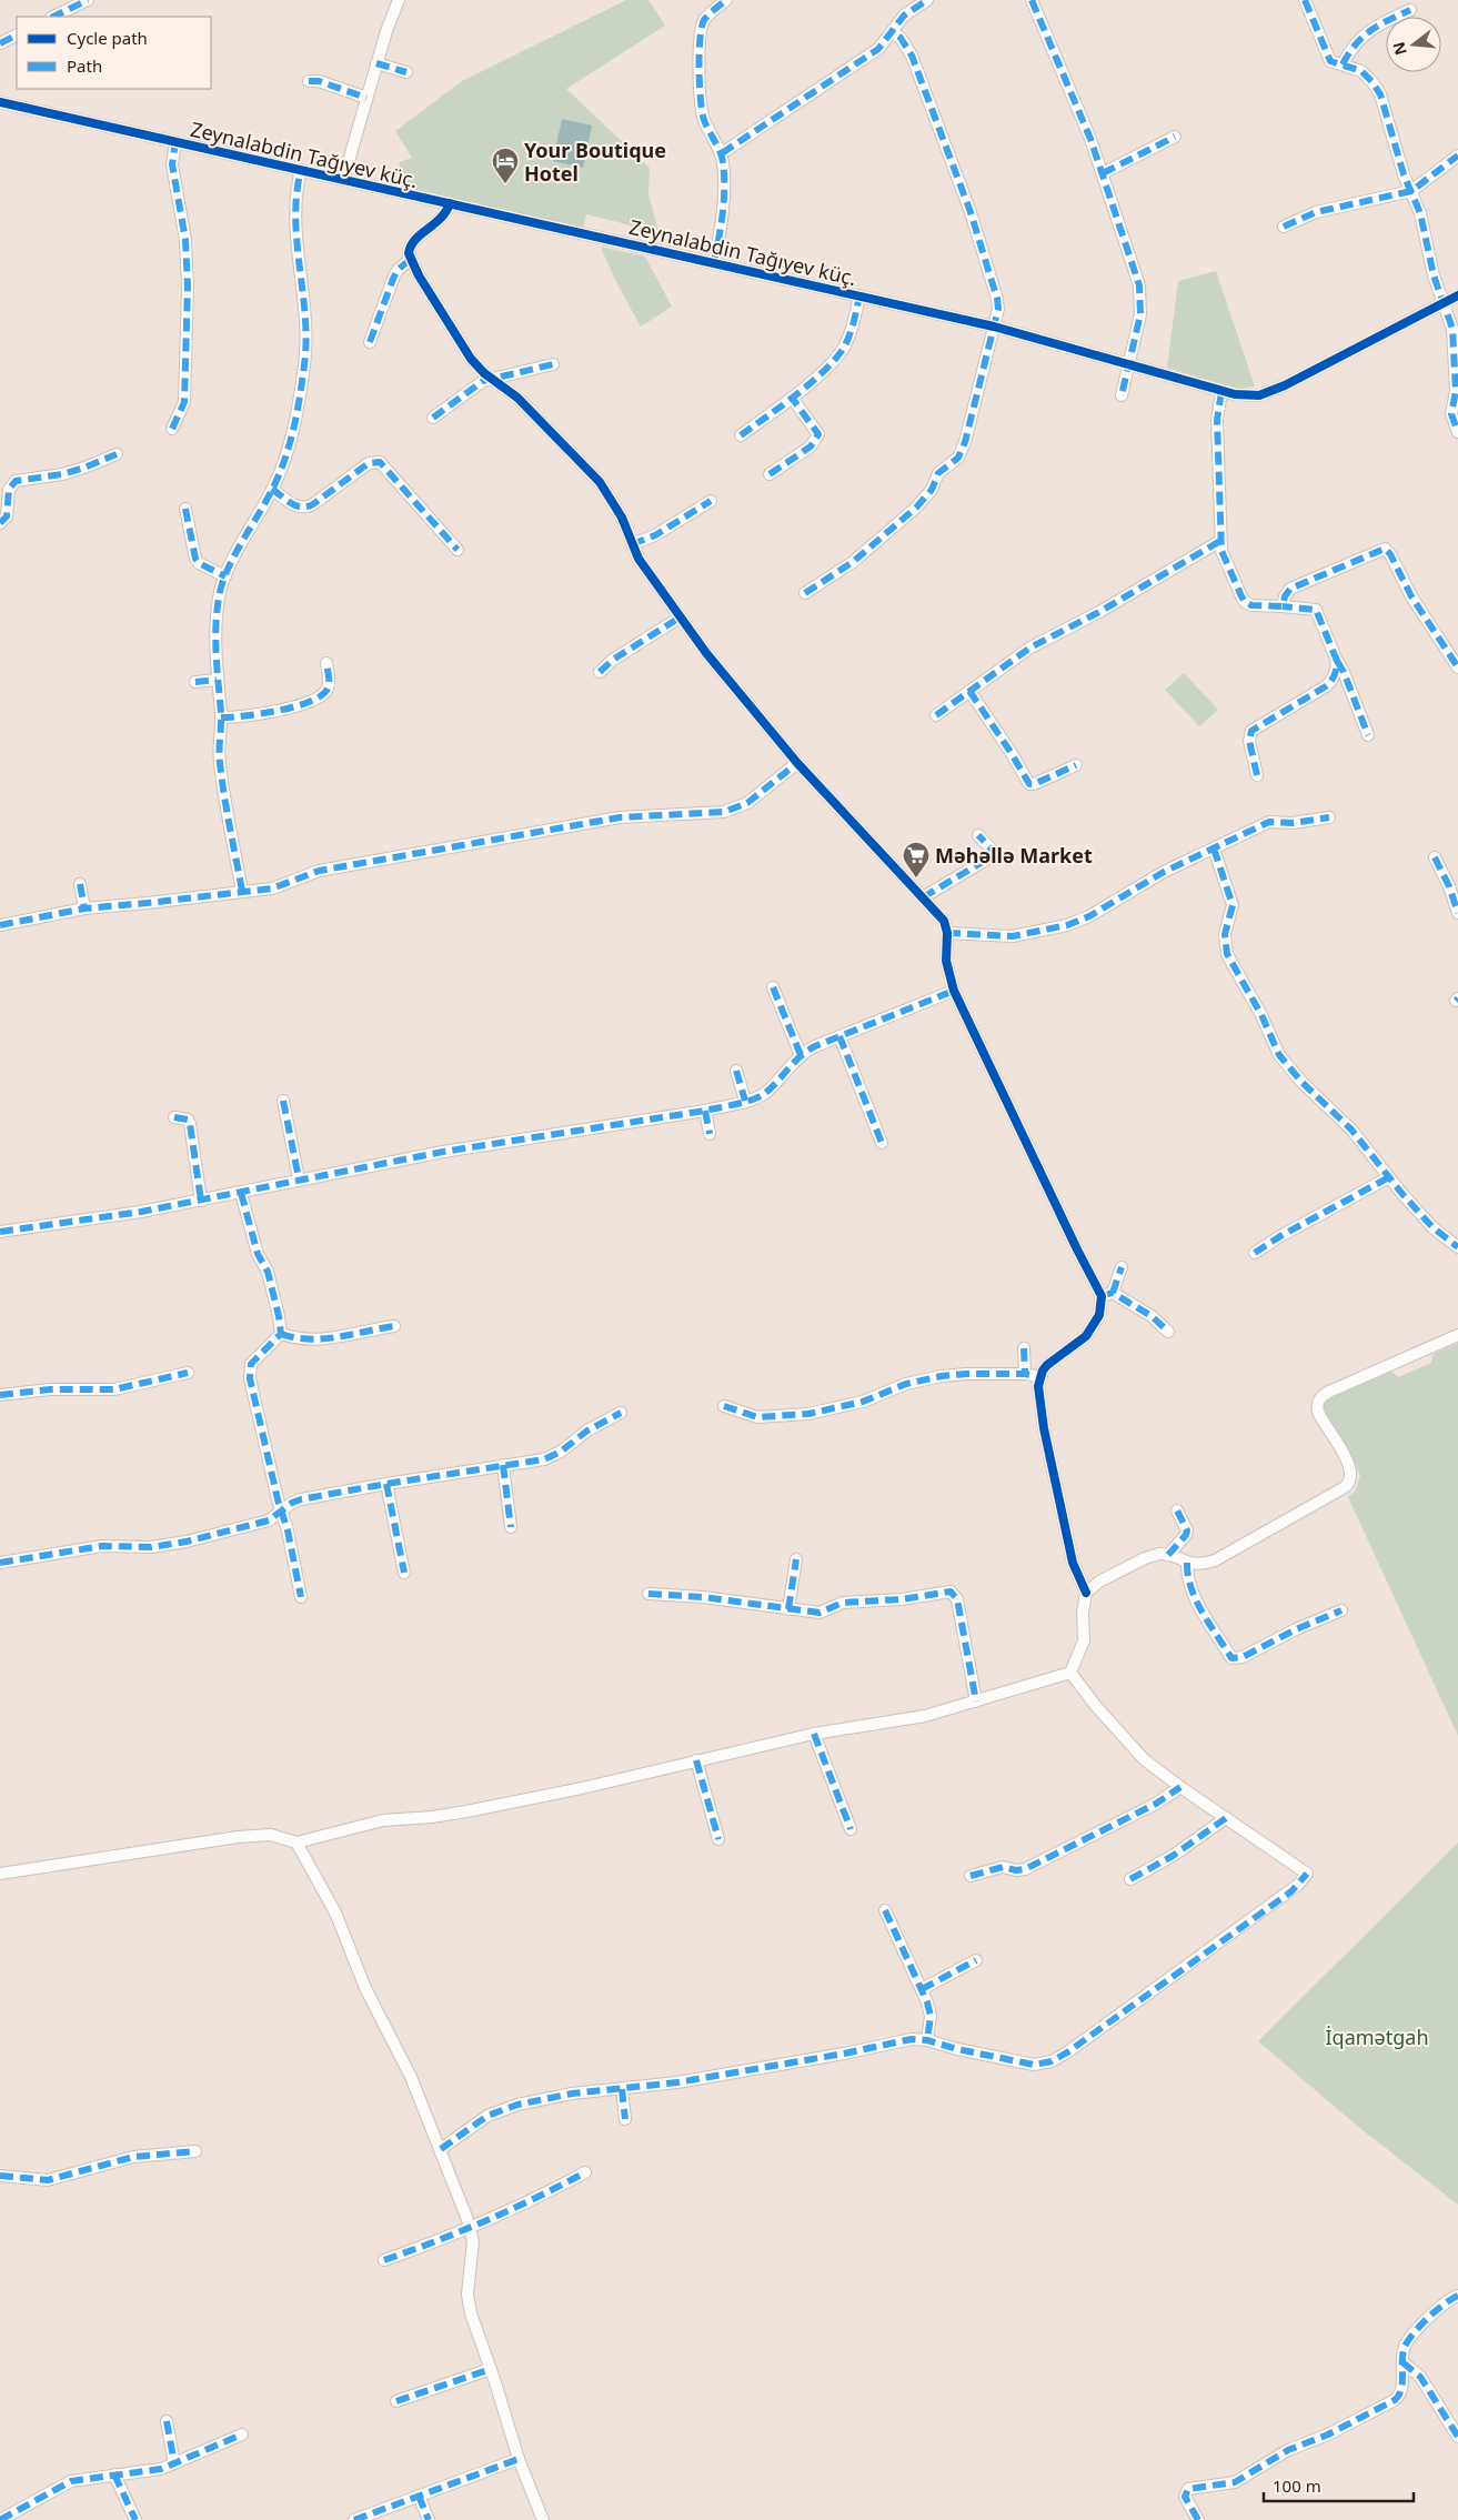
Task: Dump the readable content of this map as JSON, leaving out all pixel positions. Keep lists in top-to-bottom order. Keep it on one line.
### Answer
{"streets":{"street":["Zeynalabdin Tağıyev küç."]},"parks":["İqamətgah"],"places":{"hotel":["Your Boutique Hotel"],"supermarket":["Məhəllə Market"]},"legend":["Cycle path","Path"],"scale_bar":"100 m","north":"left"}
